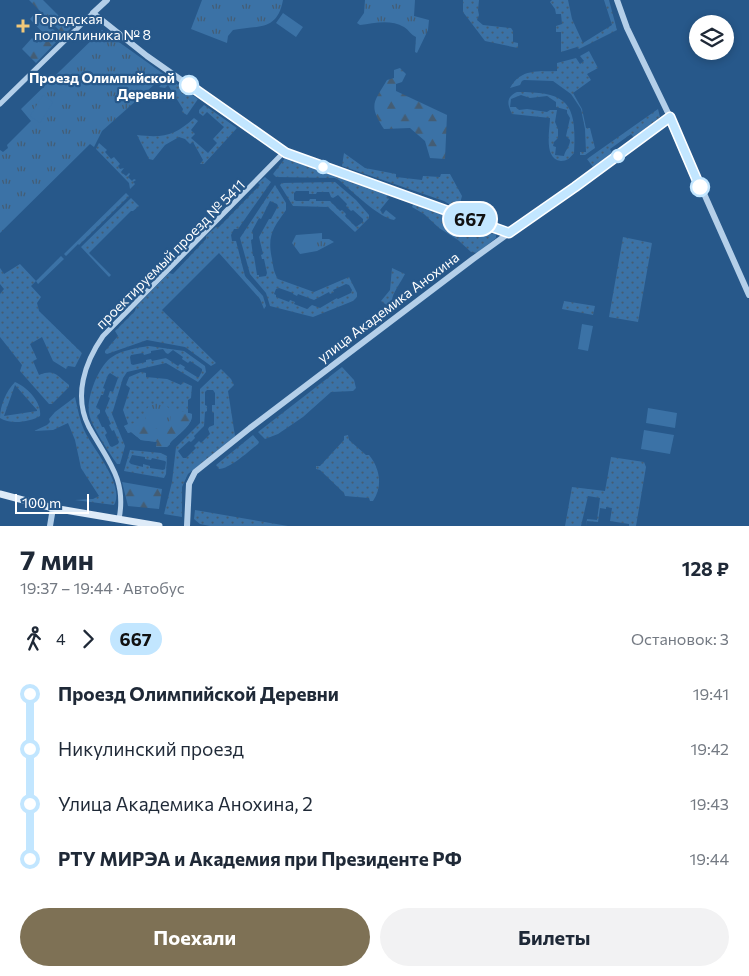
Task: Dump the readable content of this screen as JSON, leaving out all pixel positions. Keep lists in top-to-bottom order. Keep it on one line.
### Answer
{"streets":{"street":["проектируемый проезд № 5411","улица Академика Анохина"]},"places":{"health":["Городская поликлиника № 8"],"other":["Проезд Олимпийской Деревни"]},"lines":["bus line 667"],"scale_bar":"100 m","page":{"on_map":"667","scale":"100 m","heading":["7 мин","19:37 – 19:44 · Автобус","128 ₽"],"legs":["4","667","Остановок: 3"],"list":[{"name":"Проезд Олимпийской Деревни","value":"19:41"},{"name":"Никулинский проезд","value":"19:42"},{"name":"Улица Академика Анохина, 2","value":"19:43"},{"name":"РТУ МИРЭА и Академия при Президенте РФ","value":"19:44"}],"buttons":["Поехали","Билеты"]}}
